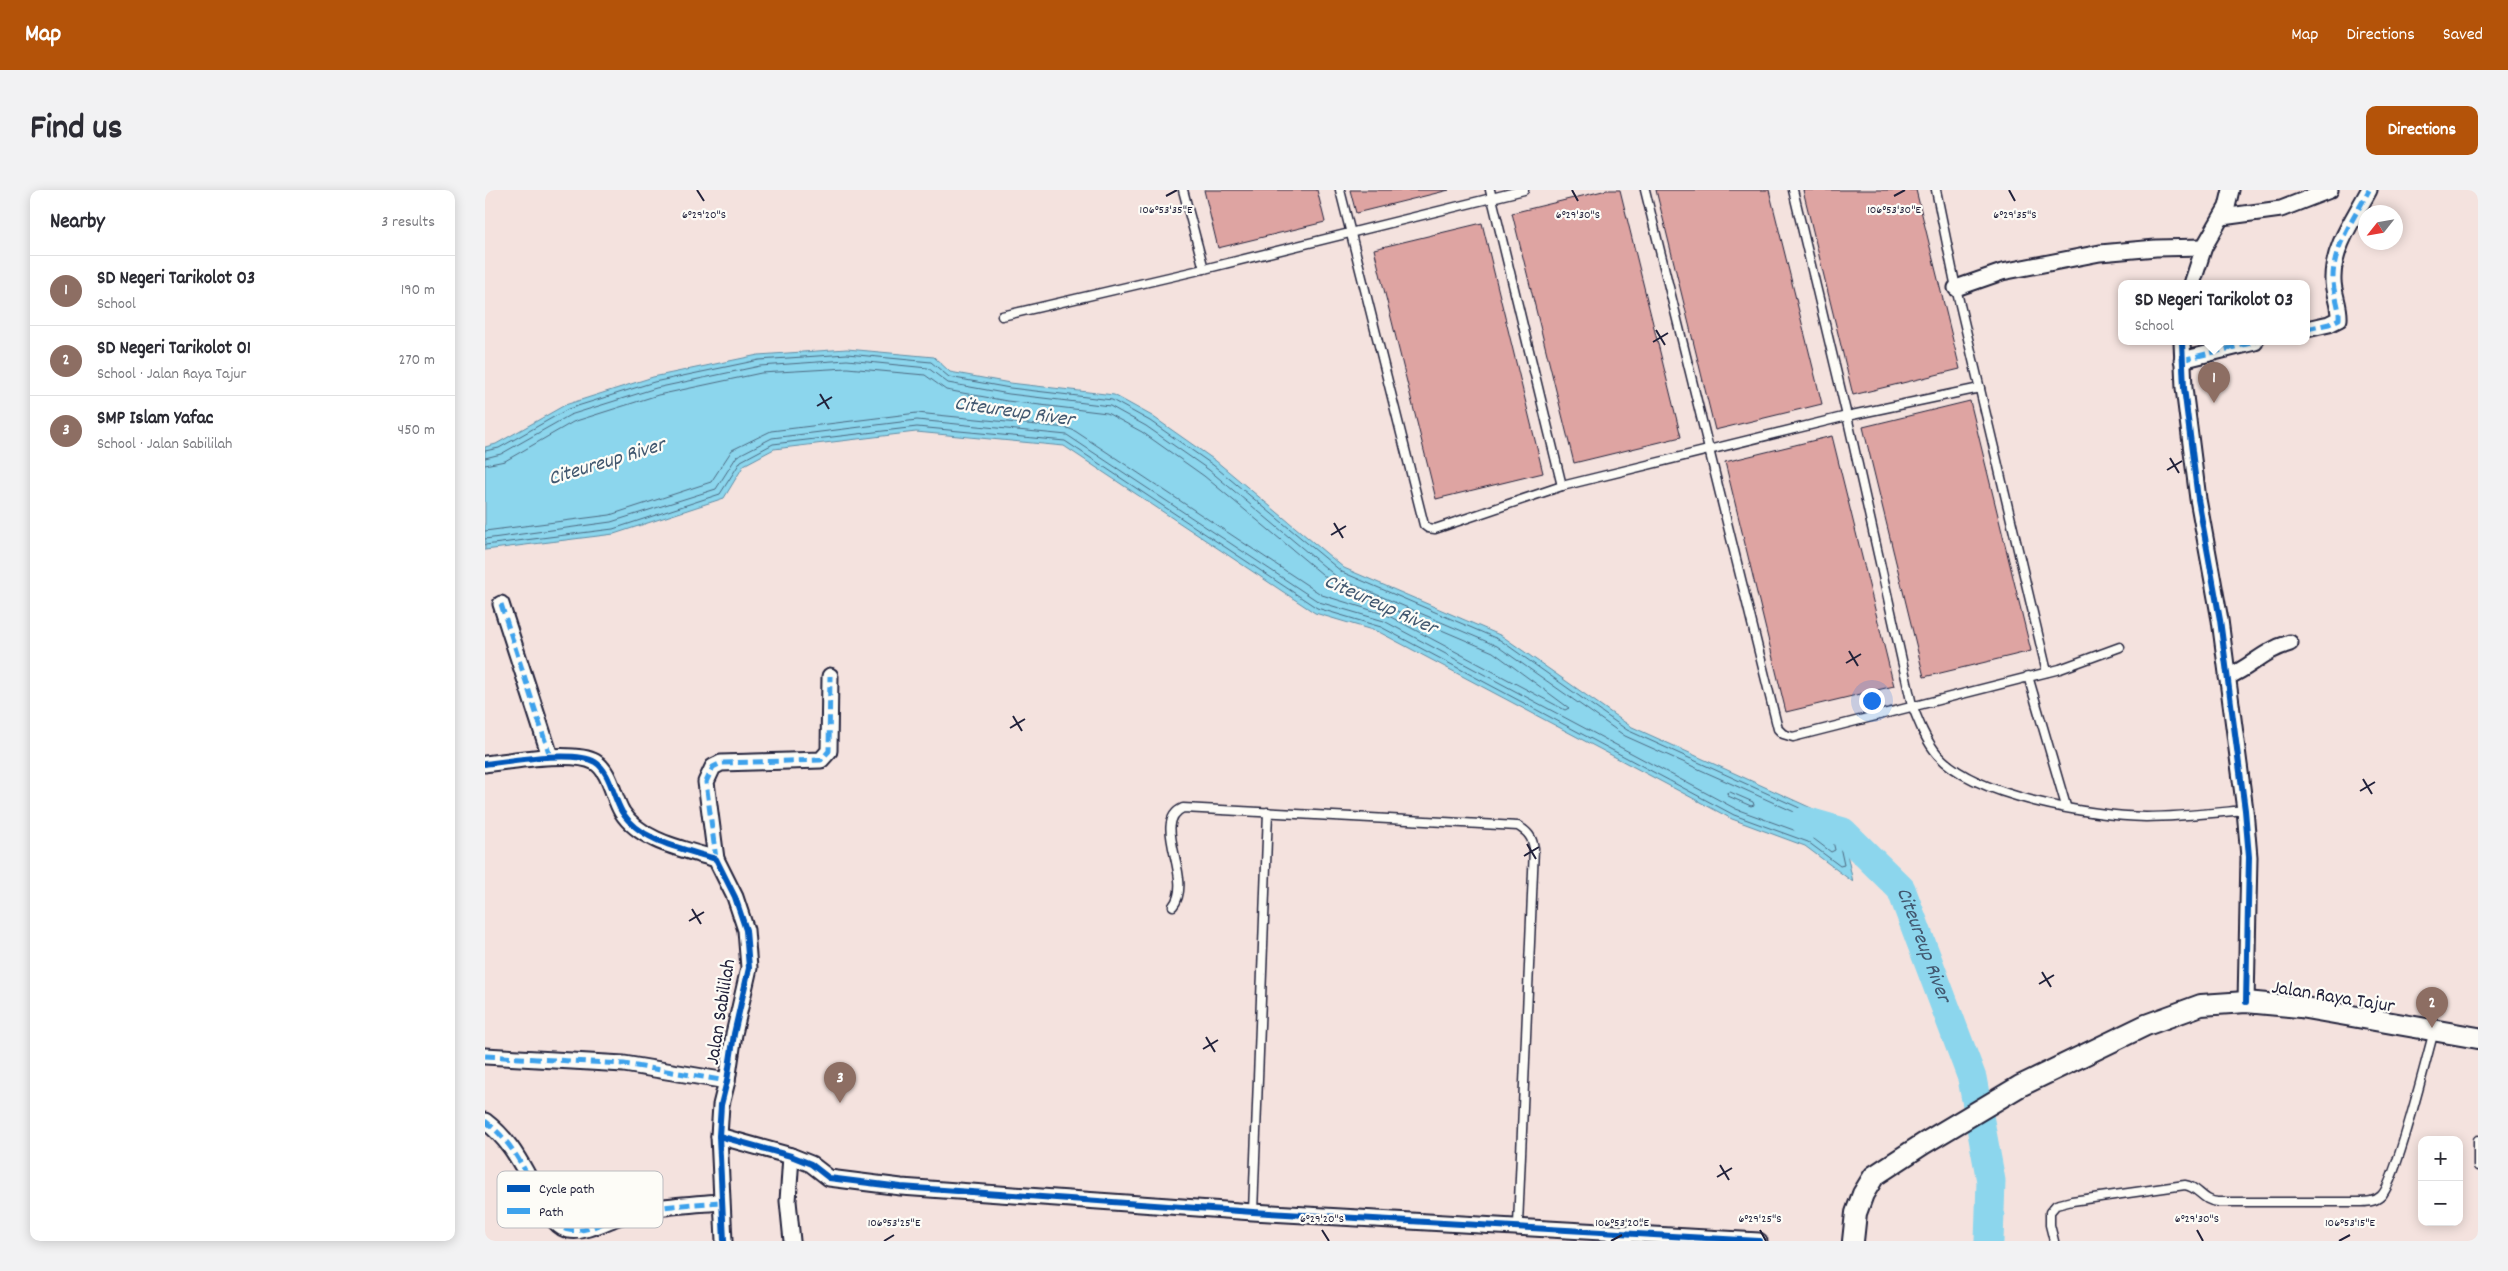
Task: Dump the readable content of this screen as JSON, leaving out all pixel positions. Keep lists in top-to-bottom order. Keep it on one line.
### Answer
{"streets":{"main road":["Jalan Raya Tajur"],"street":["Jalan Sabililah"]},"water":["Citeureup River"],"legend":["Cycle path","Path"],"north":"bottom left","page":{"header":"Map","nav":["Map","Directions","Saved"],"title":"Find us","buttons":"Directions","heading":["Nearby","3 results"],"list":[{"mark":"1","name":"SD Negeri Tarikolot 03","note":"School","value":"190 m"},{"mark":"2","name":"SD Negeri Tarikolot 01","note":"School · Jalan Raya Tajur","value":"270 m"},{"mark":"3","name":"SMP Islam Yafac","note":"School · Jalan Sabililah","value":"450 m"}],"popup":["SD Negeri Tarikolot 03","School"],"pins":["1","2","3"],"map_buttons":["+","−"]},"coordinates":["106°53'35\"E","106°53'30\"E","6°29'20\"S","6°29'30\"S","6°29'35\"S","6°29'25\"S","106°53'25\"E","106°53'20\"E","106°53'15\"E"]}
